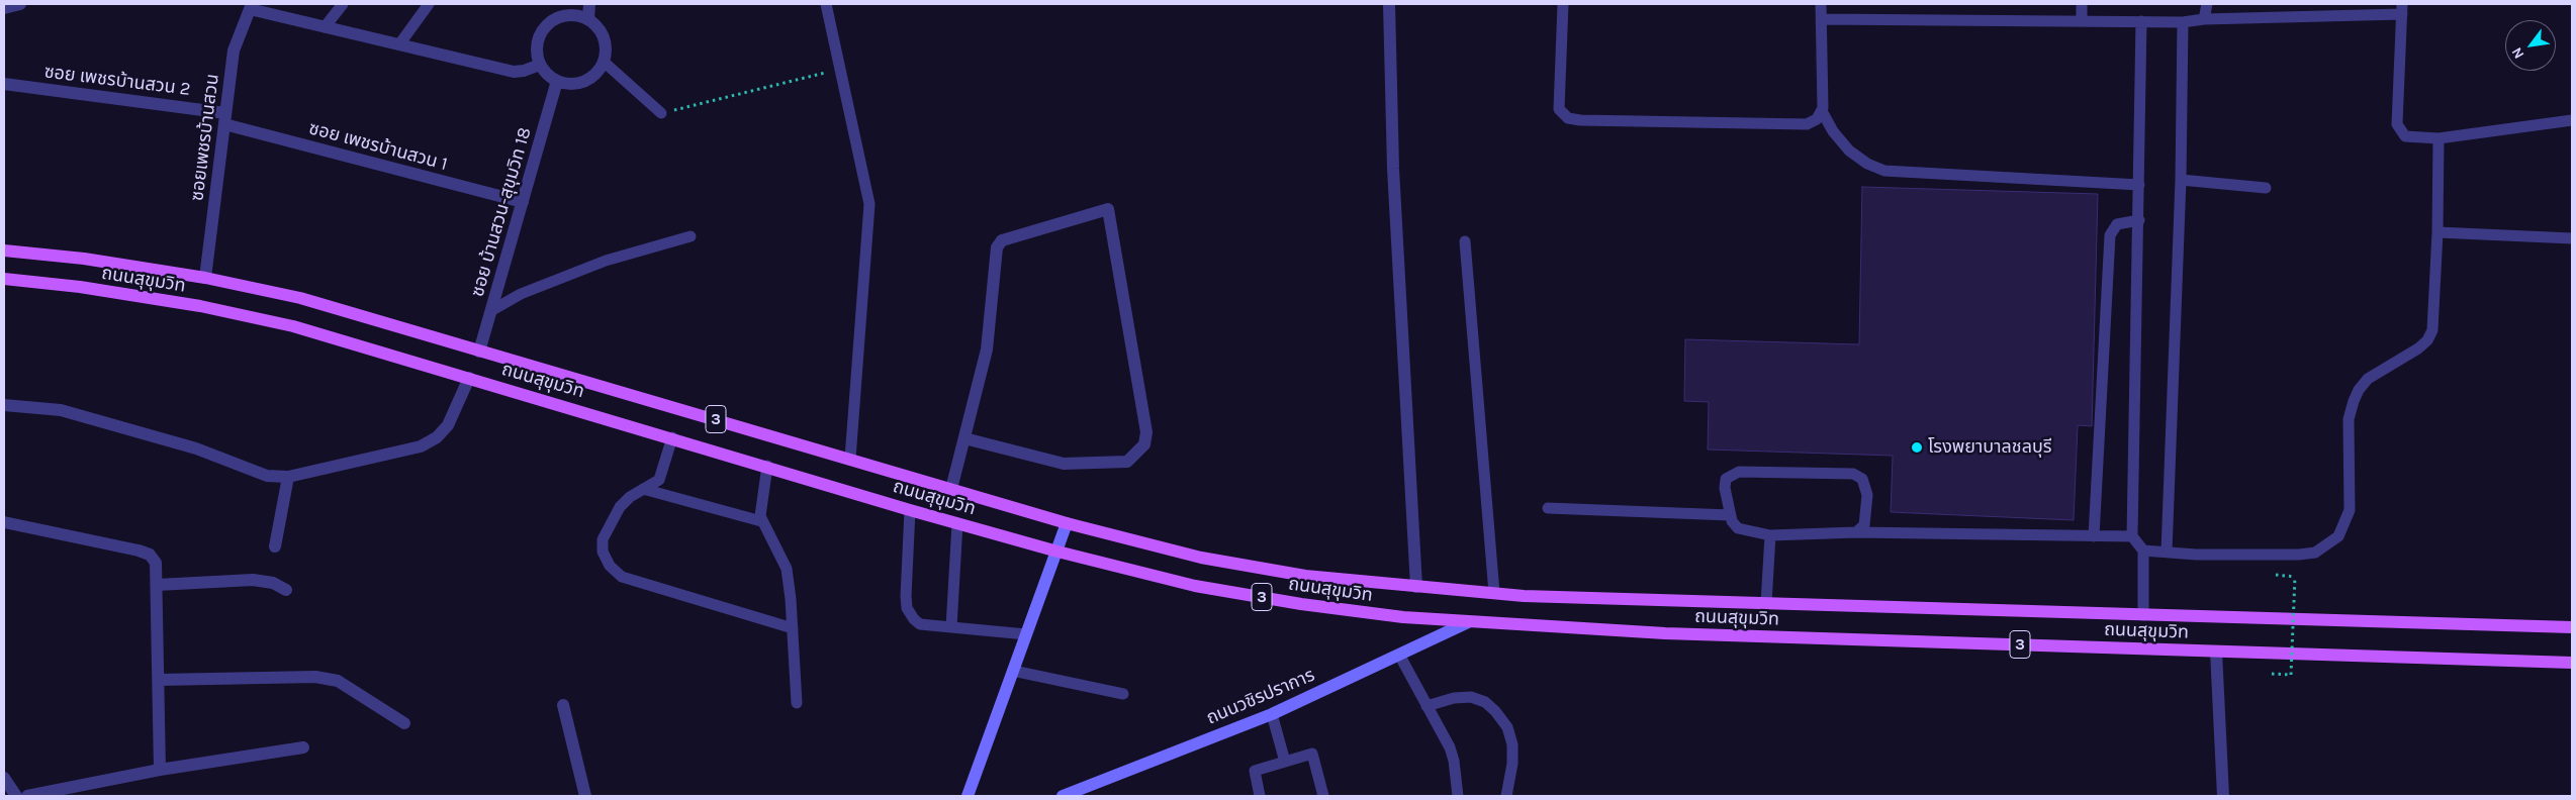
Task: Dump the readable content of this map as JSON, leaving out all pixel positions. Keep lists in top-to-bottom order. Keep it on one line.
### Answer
{"streets":{"main road":["ถนนสุขุมวิท","3"],"street":["ซอย เพชรบ้านสวน 2","ซอยเพชรบ้านสวน","ซอย เพชรบ้านสวน 1","ซอย บ้านสวน-สุขุมวิท 18","ถนนวชิรปราการ"]},"crossings":[["ซอย เพชรบ้านสวน 2","ซอยเพชรบ้านสวน"],["ซอย เพชรบ้านสวน 2","ซอย เพชรบ้านสวน 1"],["ซอยเพชรบ้านสวน","ซอย เพชรบ้านสวน 1"],["ซอยเพชรบ้านสวน","ถนนสุขุมวิท"],["ซอย เพชรบ้านสวน 1","ซอย บ้านสวน-สุขุมวิท 18"],["ซอย บ้านสวน-สุขุมวิท 18","ถนนสุขุมวิท"],["ถนนสุขุมวิท","ถนนวชิรปราการ"]],"places":["โรงพยาบาลชลบุรี"],"north":"bottom left"}
